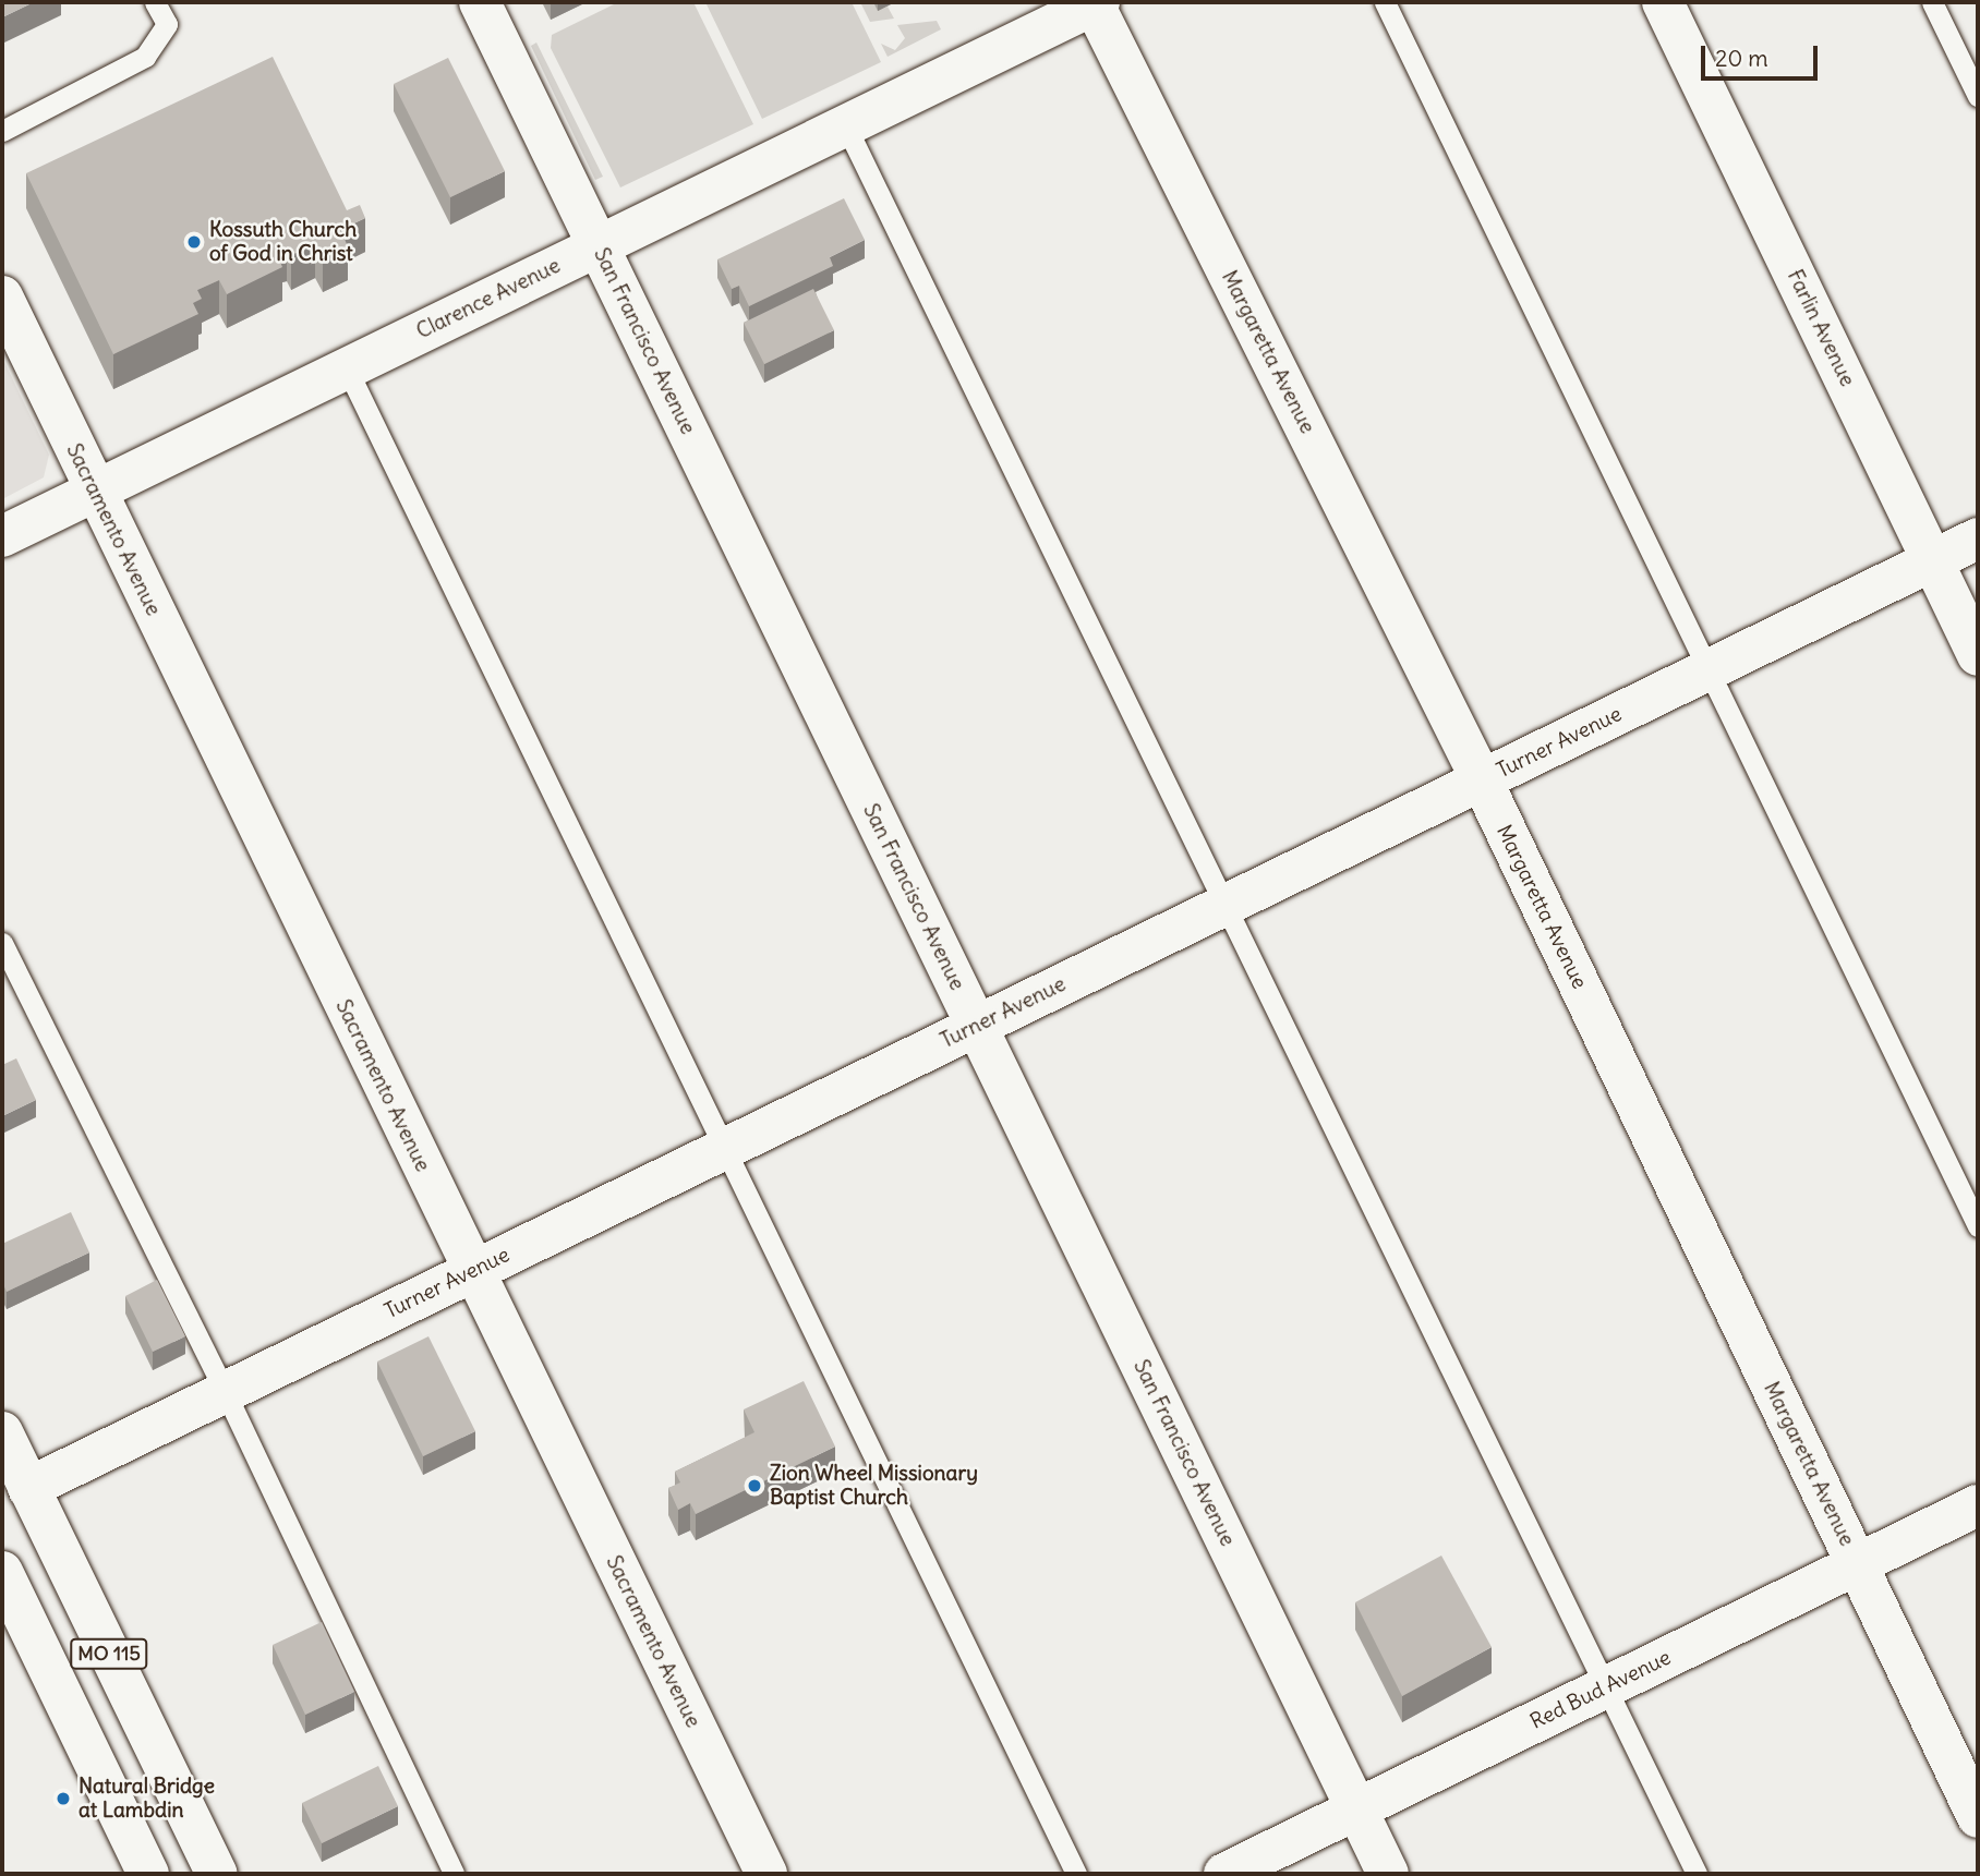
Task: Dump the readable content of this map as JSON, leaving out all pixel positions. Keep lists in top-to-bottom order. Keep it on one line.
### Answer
{"streets":{"street":["Clarence Avenue","Farlin Avenue","San Francisco Avenue","Margaretta Avenue","Sacramento Avenue","Turner Avenue","MO 115","Red Bud Avenue"]},"crossings":[["Clarence Avenue","San Francisco Avenue"],["Clarence Avenue","Margaretta Avenue"],["Clarence Avenue","Sacramento Avenue"],["Farlin Avenue","Turner Avenue"],["San Francisco Avenue","Turner Avenue"],["San Francisco Avenue","Red Bud Avenue"],["Margaretta Avenue","Turner Avenue"],["Margaretta Avenue","Red Bud Avenue"],["Sacramento Avenue","Turner Avenue"],["Turner Avenue","MO 115"]],"places":["Kossuth Church of God in Christ","Zion Wheel Missionary Baptist Church","Natural Bridge at Lambdin"],"scale_bar":"20 m"}
